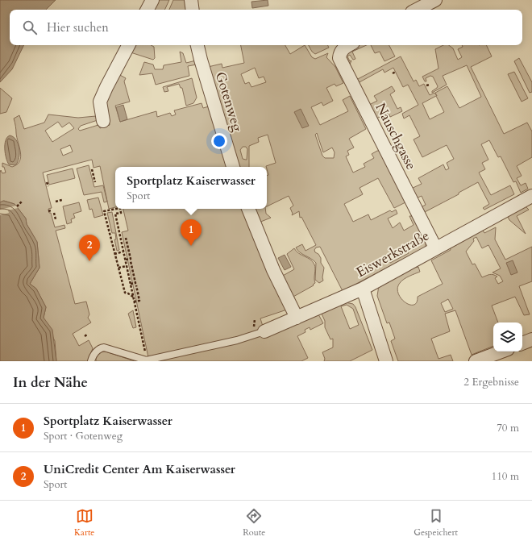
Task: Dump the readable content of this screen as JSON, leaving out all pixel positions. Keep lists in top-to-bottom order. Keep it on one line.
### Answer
{"streets":{"street":["Gotenweg","Nauschgasse","Eiswerkstraße"]},"crossings":[["Nauschgasse","Eiswerkstraße"]],"page":{"search":"Hier suchen","popup":["Sportplatz Kaiserwasser","Sport"],"pins":["1","2"],"heading":["In der Nähe","2 Ergebnisse"],"list":[{"mark":"1","name":"Sportplatz Kaiserwasser","note":"Sport · Gotenweg","value":"70 m"},{"mark":"2","name":"UniCredit Center Am Kaiserwasser","note":"Sport","value":"110 m"}],"nav":["Karte","Route","Gespeichert"]}}
